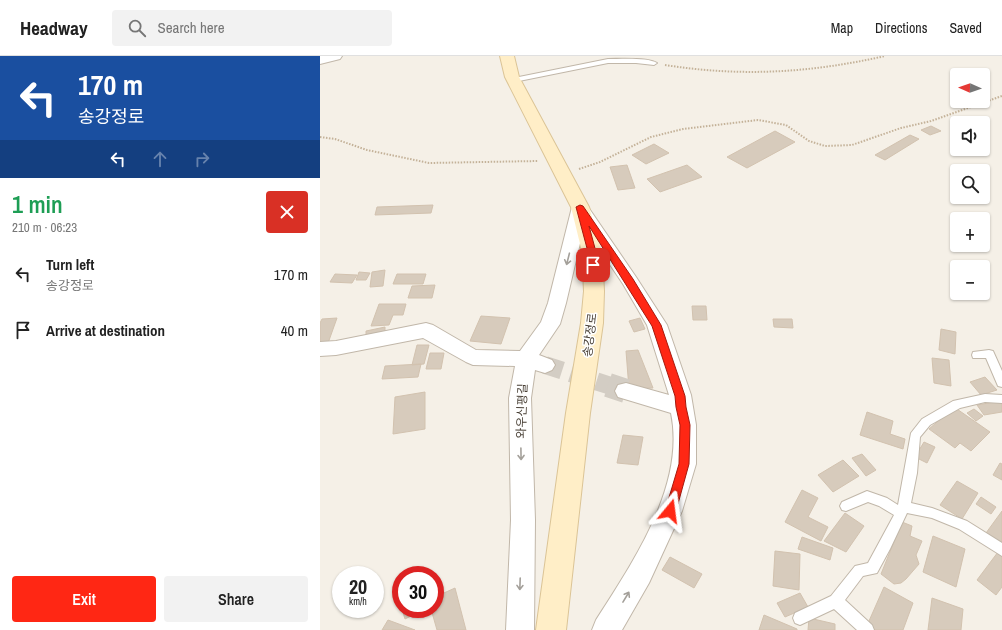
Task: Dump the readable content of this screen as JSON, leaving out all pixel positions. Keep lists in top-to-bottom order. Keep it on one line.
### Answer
{"streets":{"main road":["송강정로"],"street":["와우신평길"]},"north":"left","page":{"header":"Headway","search":"Search here","nav":["Map","Directions","Saved"],"turn":["170 m","송강정로"],"map_buttons":["+","−"],"heading":["1 min","210 m · 06:23"],"list":[{"name":"Turn left","note":"송강정로","value":"170 m"},{"name":"Arrive at destination","value":"40 m"}],"speed":"20 km/h","limit":"30","buttons":["Exit","Share"]}}
